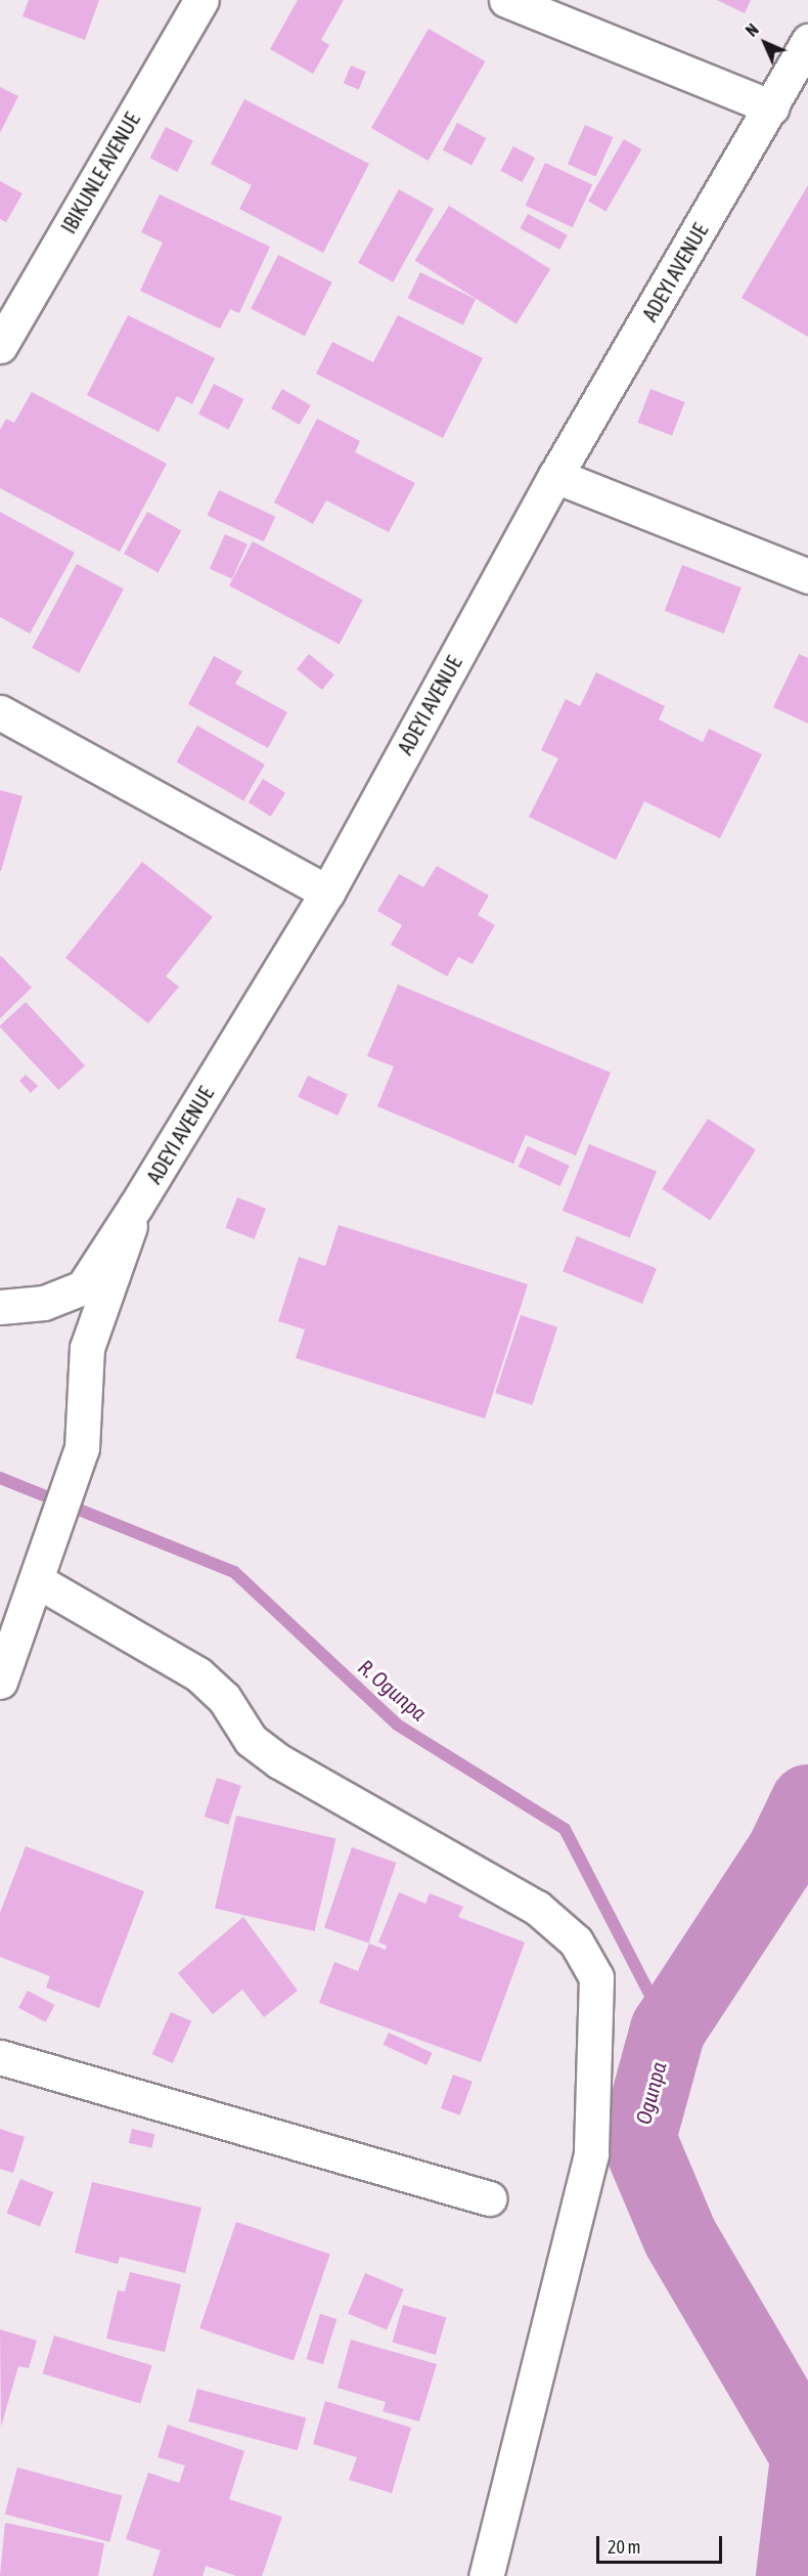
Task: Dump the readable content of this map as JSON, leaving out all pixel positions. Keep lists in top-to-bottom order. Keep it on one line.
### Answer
{"streets":{"street":["IBIKUNLE AVENUE","ADEYI AVENUE"]},"water":["R. Ogunpa","Ogunpa"],"scale_bar":"20 m","north":"top left"}
